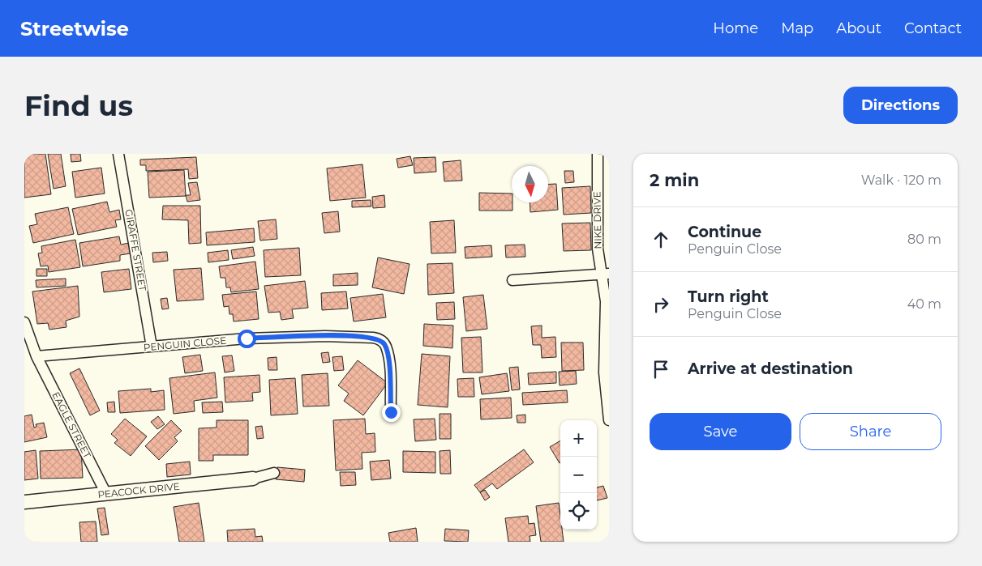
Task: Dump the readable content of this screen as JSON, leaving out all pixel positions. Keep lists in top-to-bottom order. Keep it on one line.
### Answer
{"streets":{"street":["NIKE DRIVE","GIRAFFE STREET","PENGUIN CLOSE","EAGLE STREET","PEACOCK DRIVE"]},"crossings":[["GIRAFFE STREET","PENGUIN CLOSE"],["PENGUIN CLOSE","EAGLE STREET"],["EAGLE STREET","PEACOCK DRIVE"]],"north":"bottom","page":{"header":"Streetwise","nav":["Home","Map","About","Contact"],"buttons":["Directions",["Save","Share"]],"title":"Find us","heading":["2 min","Walk · 120 m"],"list":[["Continue","Penguin Close","80 m"],["Turn right","Penguin Close","40 m"],"Arrive at destination"],"map_buttons":["+","−"]}}
